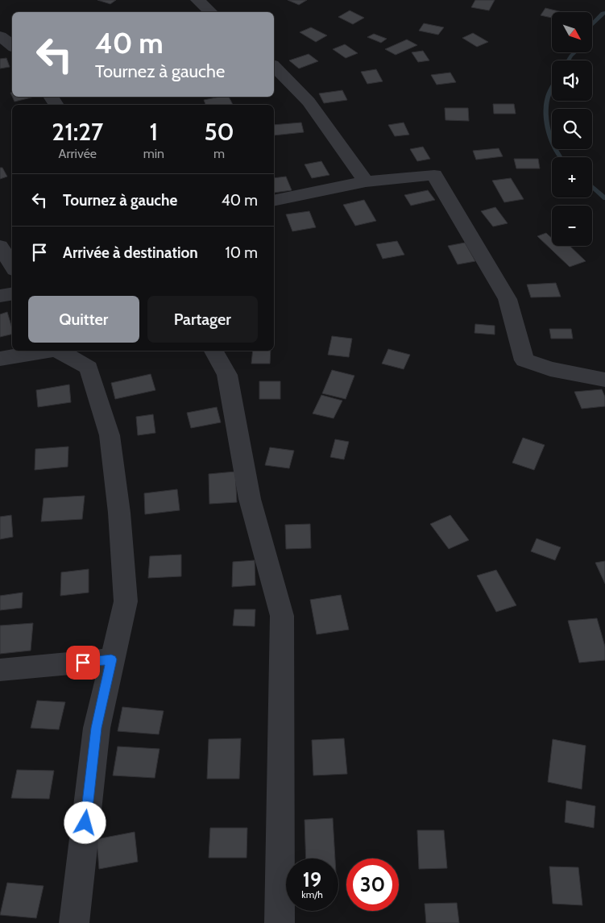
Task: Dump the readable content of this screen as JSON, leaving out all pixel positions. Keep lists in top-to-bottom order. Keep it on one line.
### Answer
{"north":"bottom right","page":{"map_buttons":["+","−"],"turn":["40 m","Tournez à gauche"],"eta":["21:27","Arrivée","1","min","50","m"],"list":[{"name":"Tournez à gauche","value":"40 m"},{"name":"Arrivée à destination","value":"10 m"}],"buttons":["Quitter","Partager"],"speed":"19 km/h","limit":"30"}}
